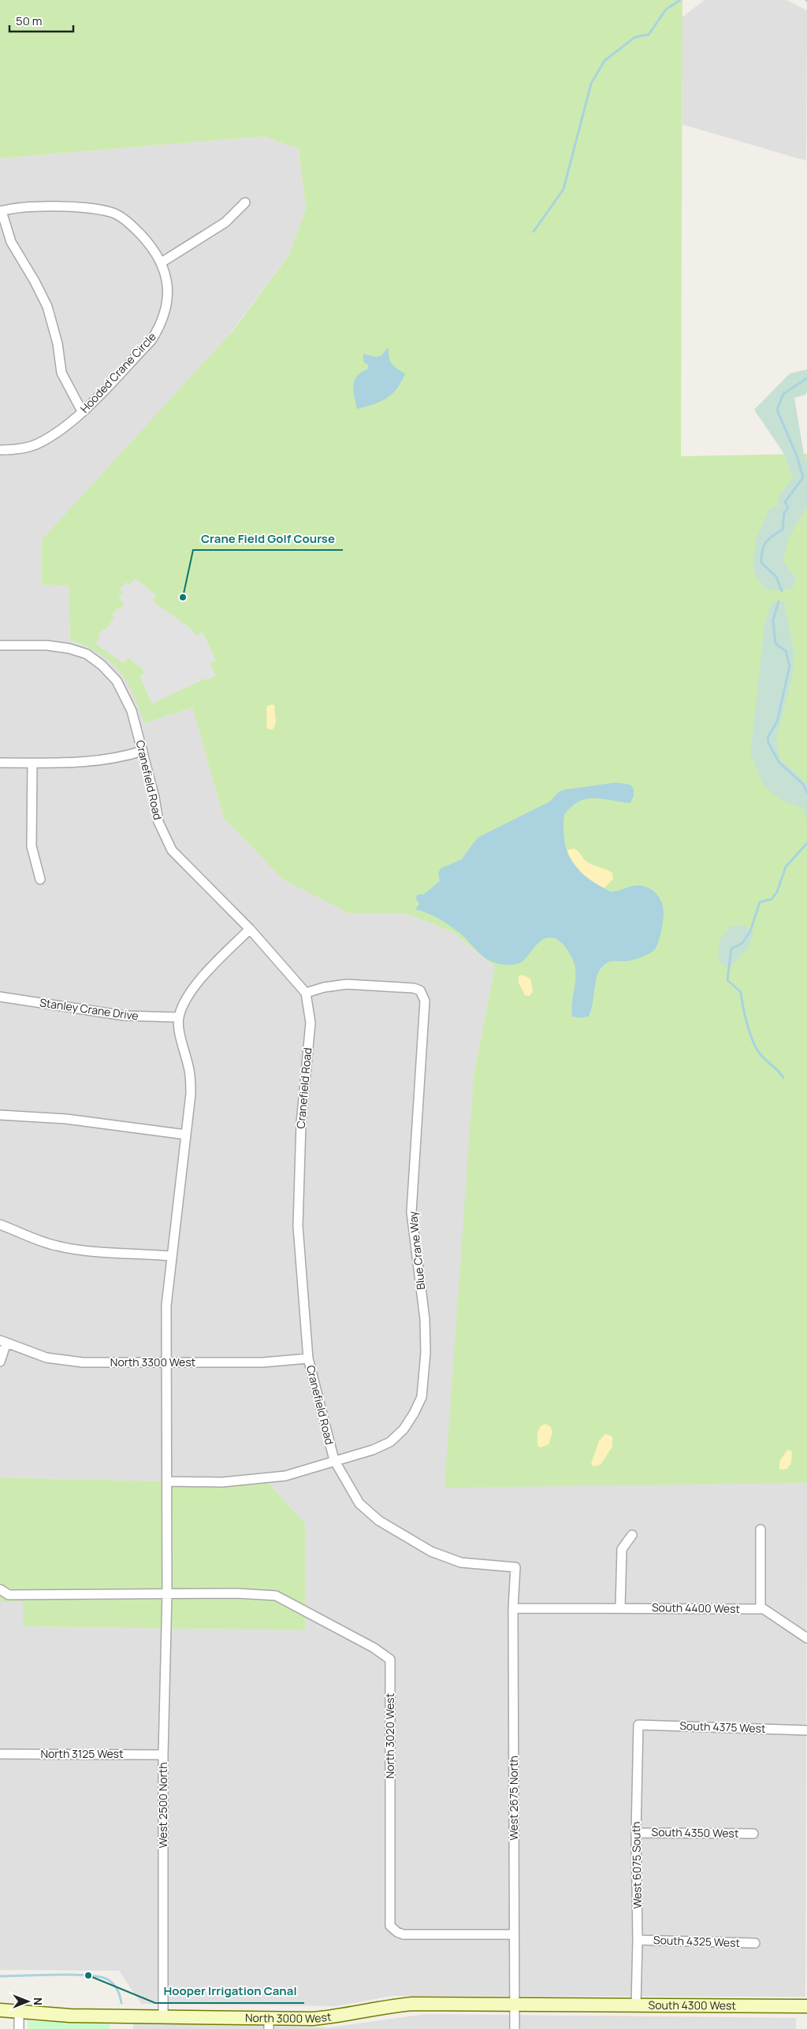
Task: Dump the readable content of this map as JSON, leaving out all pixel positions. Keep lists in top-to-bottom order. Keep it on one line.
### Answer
{"streets":{"main road":["South 4300 West","North 3000 West"],"street":["Hooded Crane Circle","Cranefield Road","Stanley Crane Drive","Blue Crane Way","North 3300 West","South 4400 West","South 4375 West","North 3020 West","North 3125 West","West 2675 North","West 2500 North","South 4350 West","West 6075 South","South 4325 West"]},"crossings":[["Cranefield Road","Blue Crane Way"],["Cranefield Road","North 3300 West"],["Cranefield Road","West 2675 North"],["Stanley Crane Drive","West 2500 North"],["Blue Crane Way","West 2500 North"],["North 3300 West","West 2500 North"],["South 4400 West","West 2675 North"],["South 4375 West","West 6075 South"],["North 3020 West","West 2675 North"],["North 3020 West","West 2500 North"],["North 3125 West","West 2500 North"],["West 2675 North","North 3000 West"],["West 2500 North","North 3000 West"],["South 4350 West","West 6075 South"],["West 6075 South","South 4325 West"],["West 6075 South","South 4300 West"],["South 4300 West","North 3000 West"]],"places":["Crane Field Golf Course","Hooper Irrigation Canal"],"scale_bar":"50 m","north":"right"}
